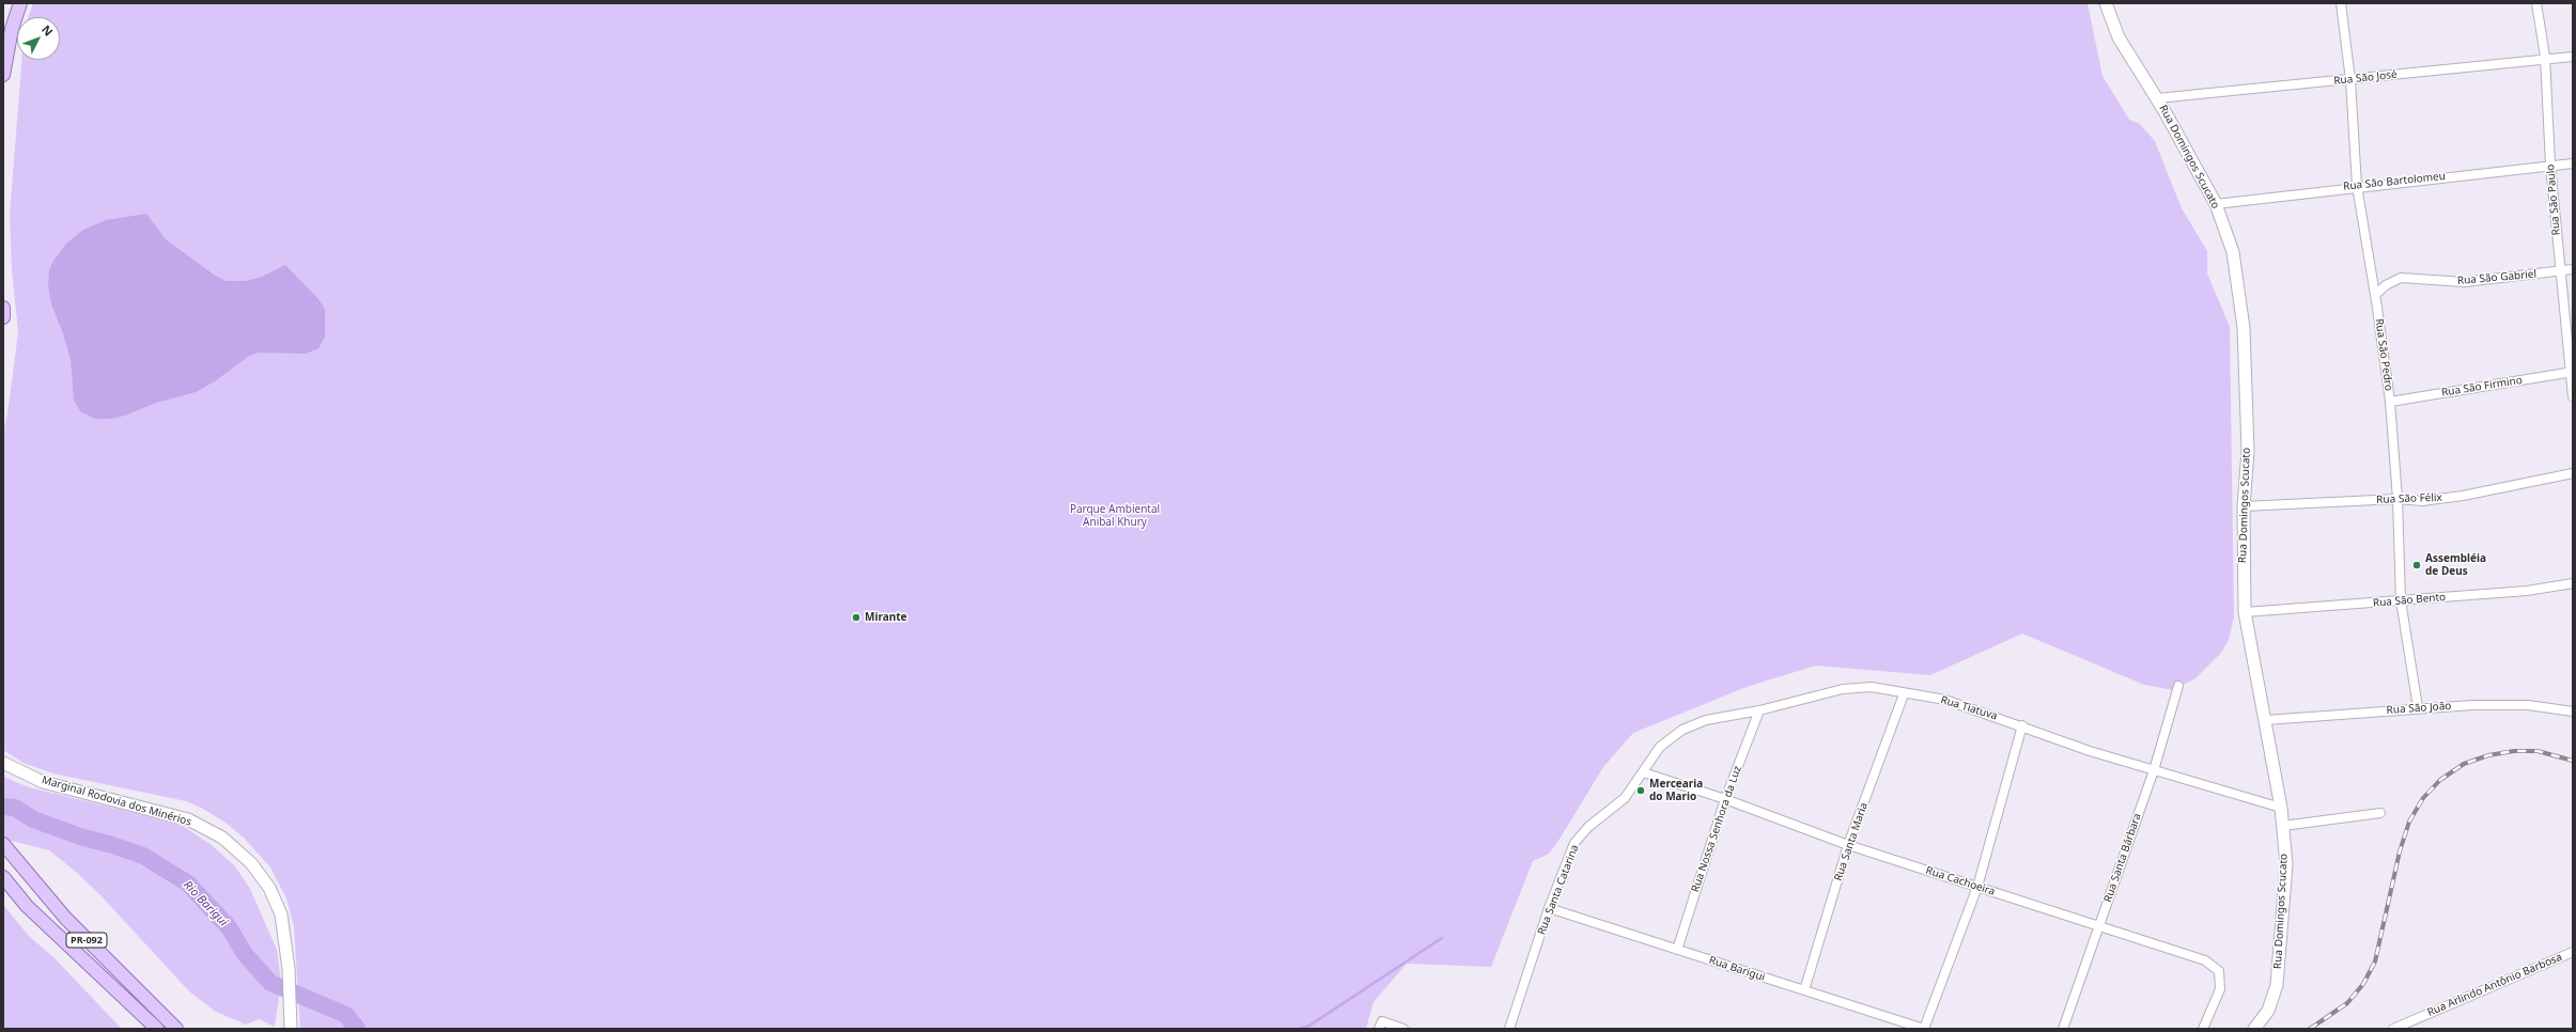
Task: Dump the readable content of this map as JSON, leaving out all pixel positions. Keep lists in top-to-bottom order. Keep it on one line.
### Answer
{"streets":{"main road":["Rua Domingos Scucato","Marginal Rodovia dos Minérios","PR-092"],"street":["Rua São José","Rua São Bartolomeu","Rua São Paulo","Rua São Gabriel","Rua São Pedro","Rua São Firmino","Rua São Félix","Rua São Bento","Rua Tiatuva","Rua São João","Rua Nossa Senhora da Luz","Rua Santa Maria","Rua Santa Bárbara","Rua Cachoeira","Rua Santa Catarina","Rua Barigui","Rua Arlindo Antônio Barbosa"]},"crossings":[["Rua São José","Rua Domingos Scucato"],["Rua São José","Rua São Paulo"],["Rua São José","Rua São Pedro"],["Rua Domingos Scucato","Rua São Bartolomeu"],["Rua Domingos Scucato","Rua São Félix"],["Rua Domingos Scucato","Rua São Bento"],["Rua Domingos Scucato","Rua Tiatuva"],["Rua Domingos Scucato","Rua São João"],["Rua São Bartolomeu","Rua São Paulo"],["Rua São Bartolomeu","Rua São Pedro"],["Rua São Paulo","Rua São Gabriel"],["Rua São Paulo","Rua São Firmino"],["Rua São Gabriel","Rua São Pedro"],["Rua São Pedro","Rua São Firmino"],["Rua São Pedro","Rua São Félix"],["Rua São Pedro","Rua São Bento"],["Rua São Pedro","Rua São João"],["Rua Tiatuva","Rua Nossa Senhora da Luz"],["Rua Tiatuva","Rua Santa Maria"],["Rua Tiatuva","Rua Santa Bárbara"],["Rua Tiatuva","Rua Cachoeira"],["Rua Tiatuva","Rua Santa Catarina"],["Rua Nossa Senhora da Luz","Rua Cachoeira"],["Rua Nossa Senhora da Luz","Rua Barigui"],["Rua Santa Maria","Rua Cachoeira"],["Rua Santa Maria","Rua Barigui"],["Rua Santa Bárbara","Rua Cachoeira"],["Rua Cachoeira","Rua Santa Catarina"],["Rua Santa Catarina","Rua Barigui"]],"water":["Rio Barigui"],"parks":["Parque Ambiental Anibal Khury"],"places":["Assembléia de Deus","Mirante","Mercearia do Mario"],"north":"top right"}
